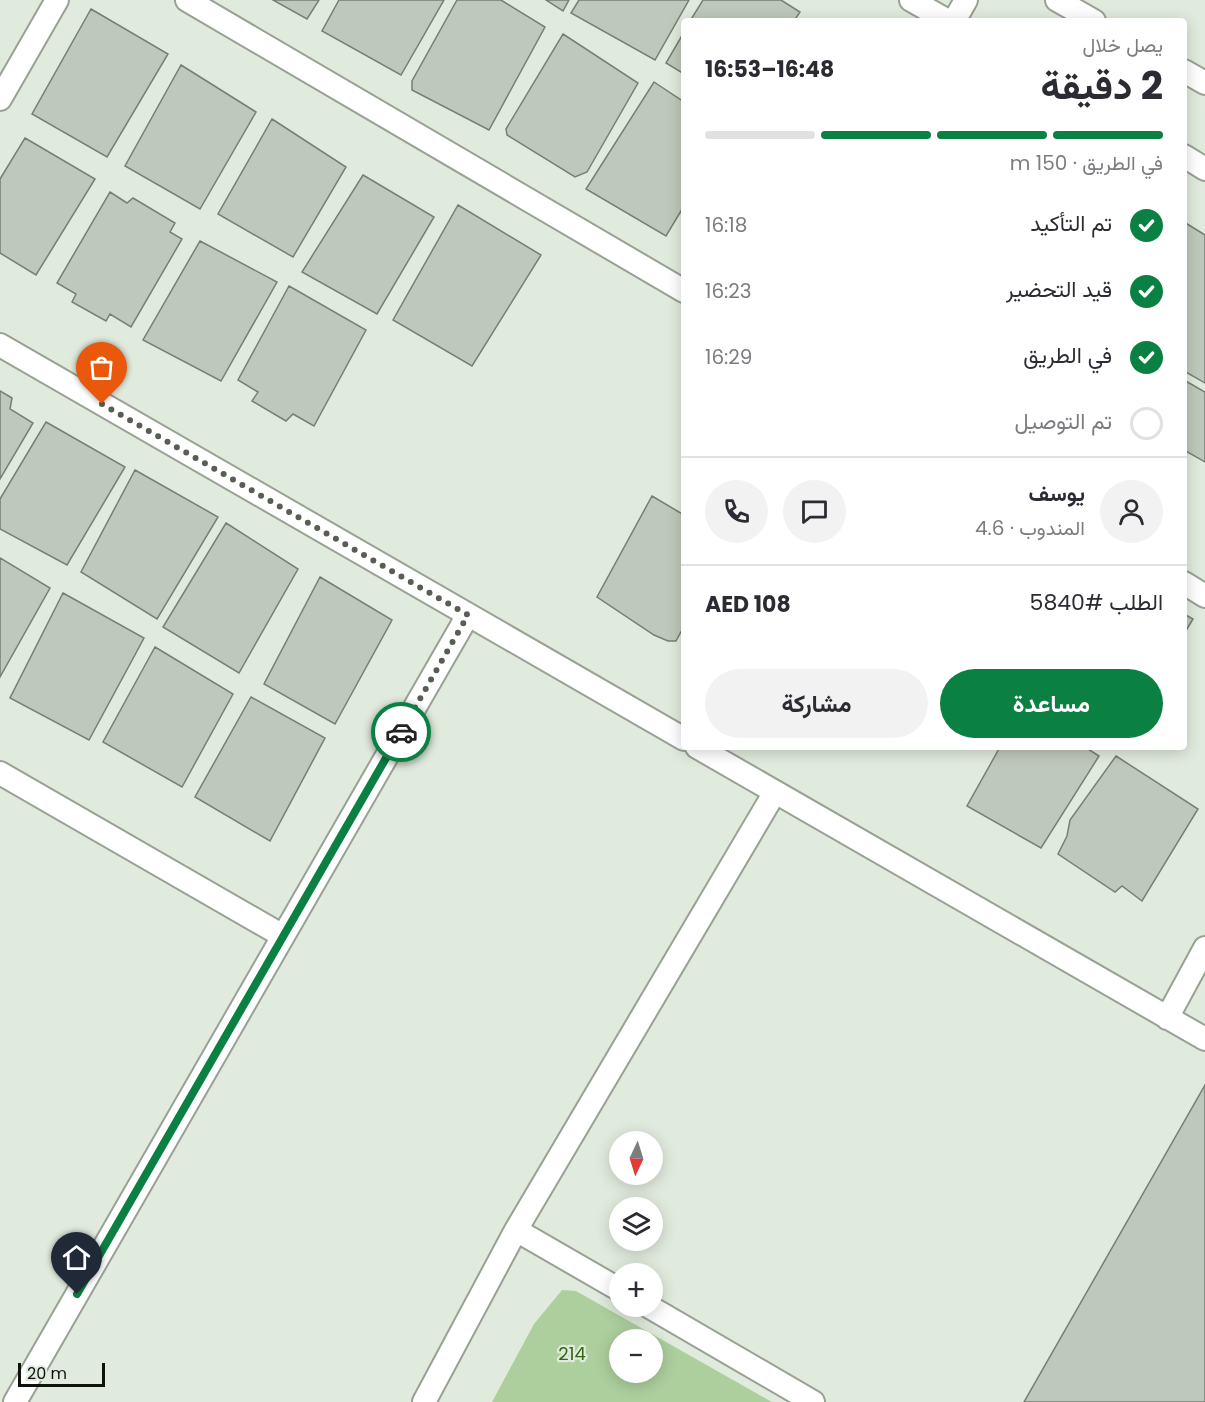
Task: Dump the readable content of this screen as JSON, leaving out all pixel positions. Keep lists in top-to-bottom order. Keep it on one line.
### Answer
{"parks":["214"],"scale_bar":"20 m","north":"bottom","page":{"heading":["2 دقيقة","يصل خلال","16:48–16:53"],"panel":["يوسف","المندوب · 4.6","الطلب #5840","AED 108"],"bar":"في الطريق · 150 m","list":[["تم التأكيد","16:18"],["قيد التحضير","16:23"],["في الطريق","16:29"],"تم التوصيل"],"buttons":["مساعدة","مشاركة"],"map_buttons":["+","−"],"scale":"20 m"}}
